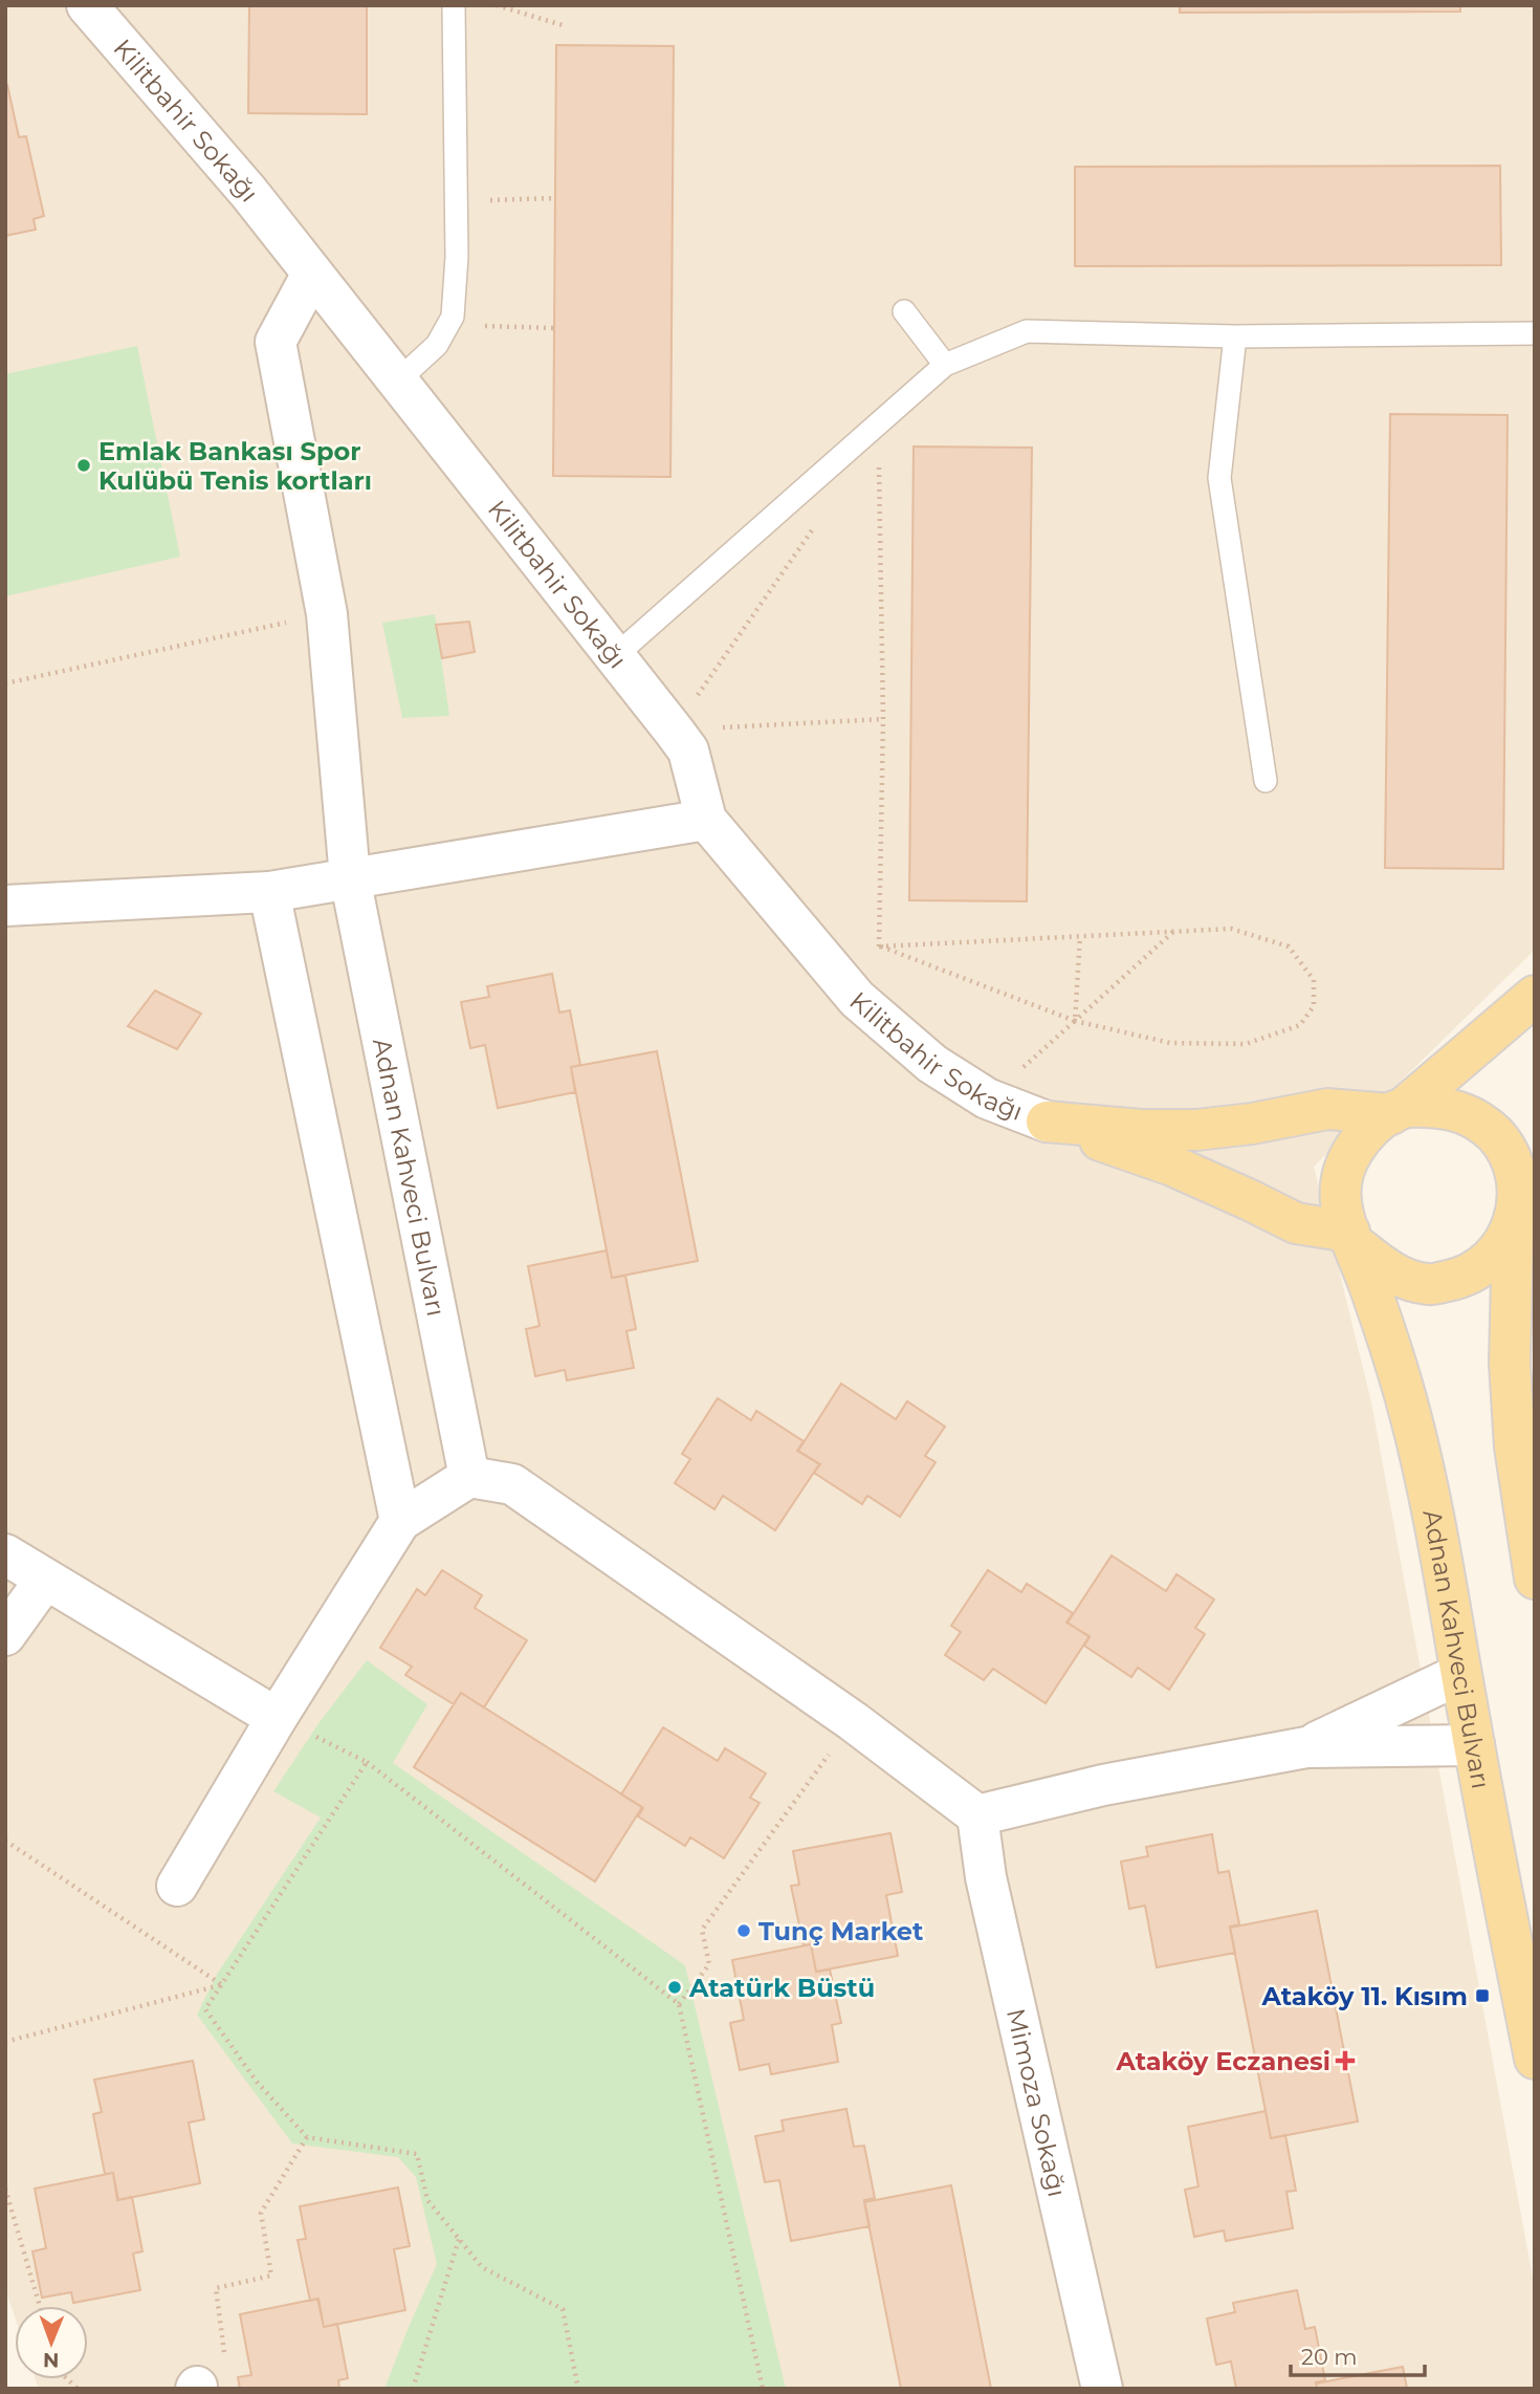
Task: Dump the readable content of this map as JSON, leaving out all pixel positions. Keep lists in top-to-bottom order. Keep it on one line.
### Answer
{"streets":{"main road":["Adnan Kahveci Bulvarı"],"street":["Kilitbahir Sokağı","Mimoza Sokağı"]},"crossings":[["Kilitbahir Sokağı","Adnan Kahveci Bulvarı"]],"places":{"other":["Emlak Bankası Spor Kulübü Tenis kortları","Tunç Market","Atatürk Büstü"],"transit":["Ataköy 11. Kısım"],"health":["Ataköy Eczanesi"]},"scale_bar":"20 m","north":"bottom"}
